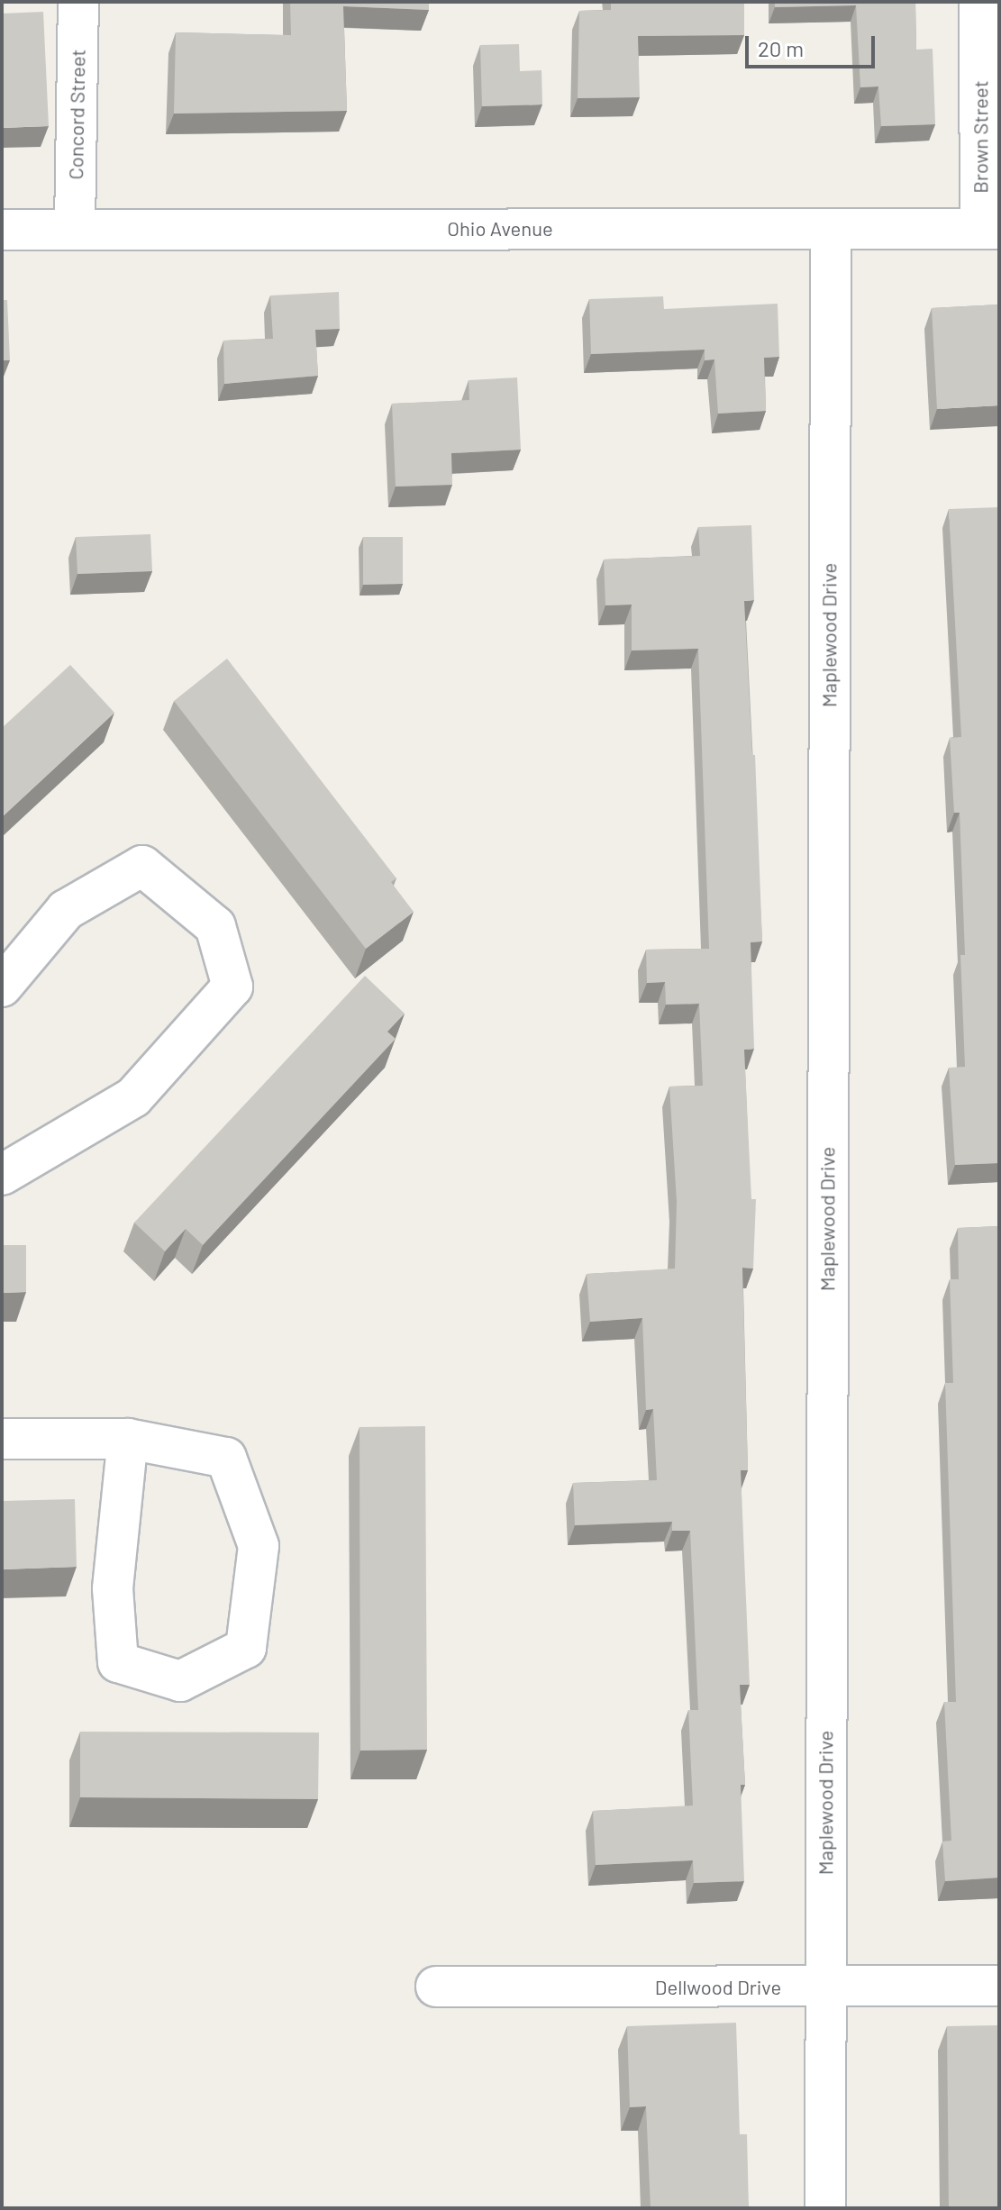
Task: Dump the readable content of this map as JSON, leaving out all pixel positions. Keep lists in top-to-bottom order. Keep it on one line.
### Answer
{"streets":{"street":["Concord Street","Brown Street","Ohio Avenue","Maplewood Drive","Dellwood Drive"]},"crossings":[["Concord Street","Ohio Avenue"],["Brown Street","Ohio Avenue"],["Ohio Avenue","Maplewood Drive"],["Maplewood Drive","Dellwood Drive"]],"scale_bar":"20 m"}
